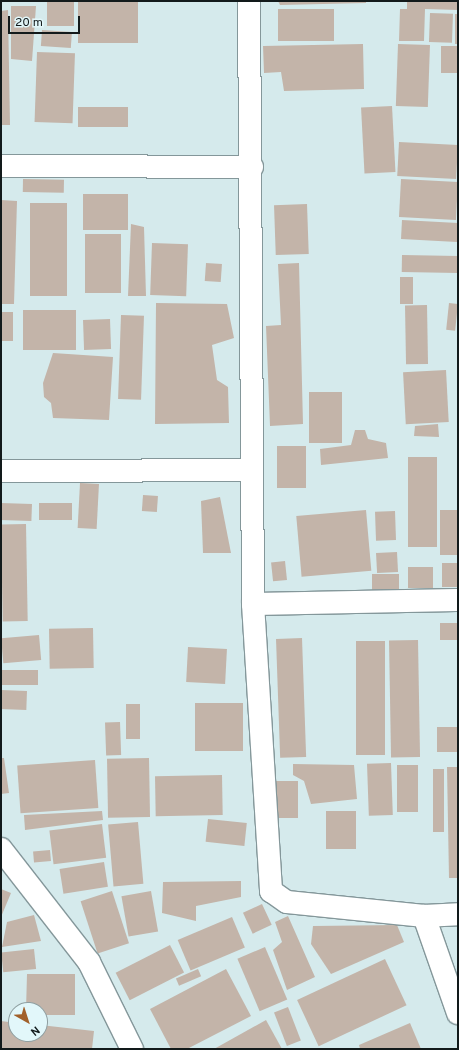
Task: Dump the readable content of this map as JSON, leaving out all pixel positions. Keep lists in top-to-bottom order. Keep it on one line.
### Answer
{"scale_bar":"20 m","north":"bottom right"}
